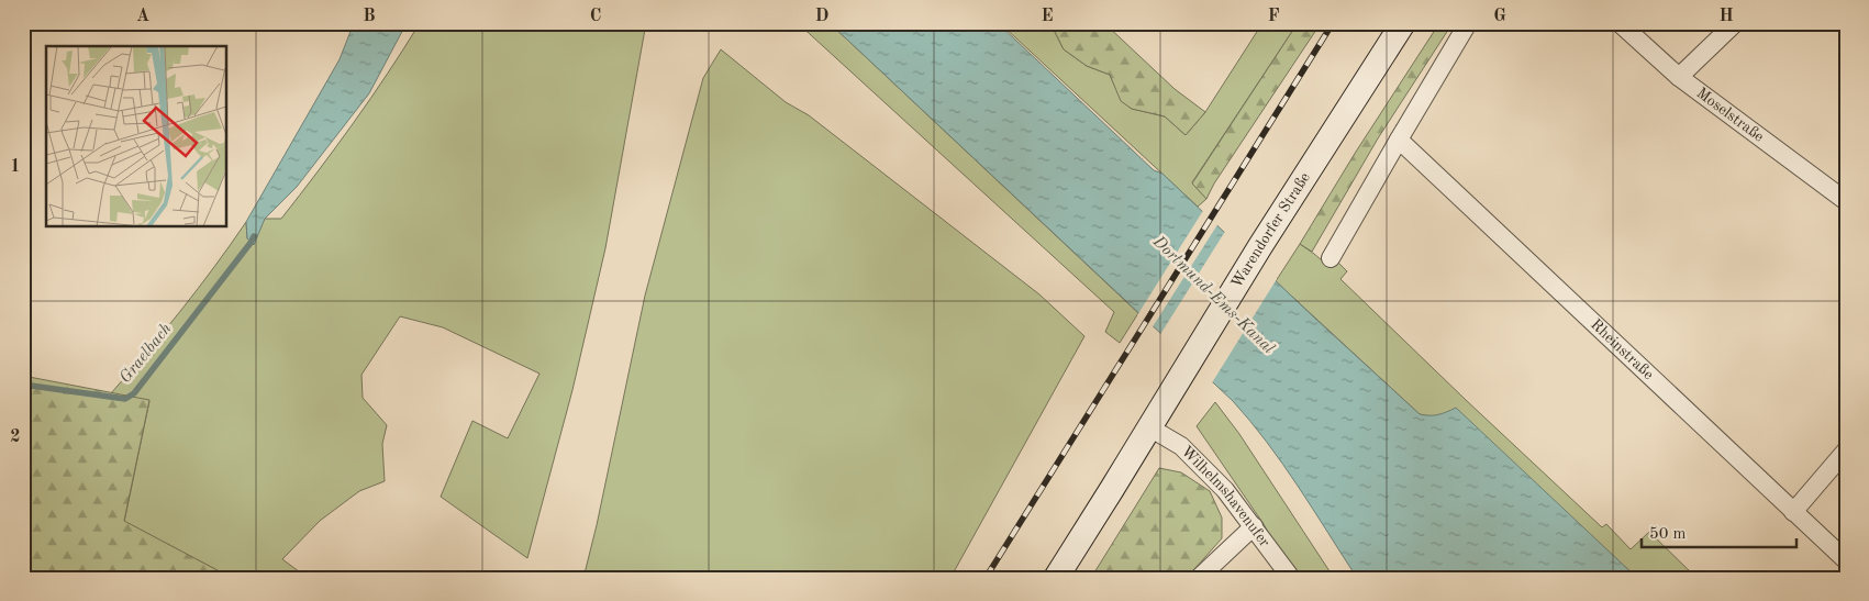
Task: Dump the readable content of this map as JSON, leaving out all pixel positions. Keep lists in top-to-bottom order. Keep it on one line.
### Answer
{"streets":{"main road":["Warendorfer Straße"],"street":["Moselstraße","Rheinstraße","Wilhelmshavenufer"]},"crossings":[["Warendorfer Straße","Wilhelmshavenufer"]],"water":["Dortmund-Ems-Kanal","Graelbach"],"scale_bar":"50 m","grid":{"columns":["A","B","C","D","E","F","G","H"],"rows":["1","2"]}}
